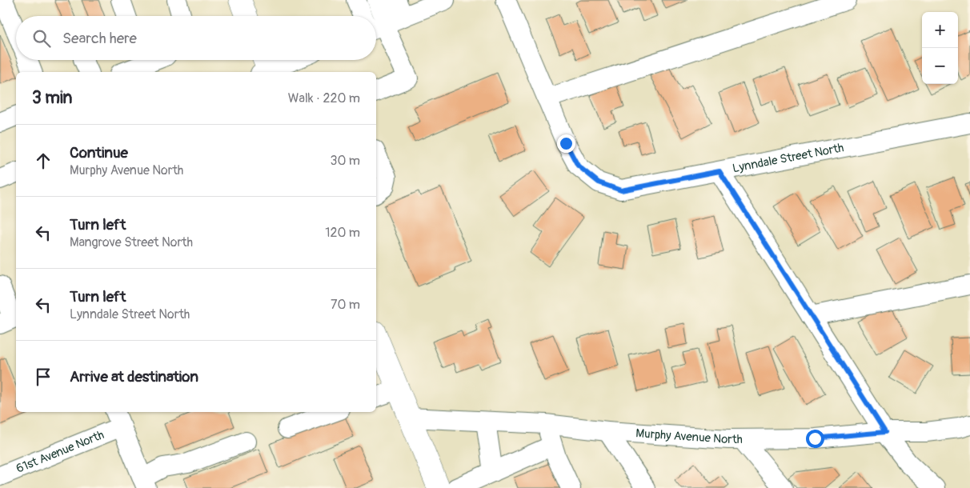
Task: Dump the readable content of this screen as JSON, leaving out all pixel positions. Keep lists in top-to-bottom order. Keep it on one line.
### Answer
{"streets":{"street":["Lynndale Street North","Murphy Avenue North","61st Avenue North"]},"page":{"map_buttons":["+","−"],"search":"Search here","heading":["3 min","Walk · 220 m"],"list":[["Continue","Murphy Avenue North","30 m"],["Turn left","Mangrove Street North","120 m"],["Turn left","Lynndale Street North","70 m"],"Arrive at destination"]}}
